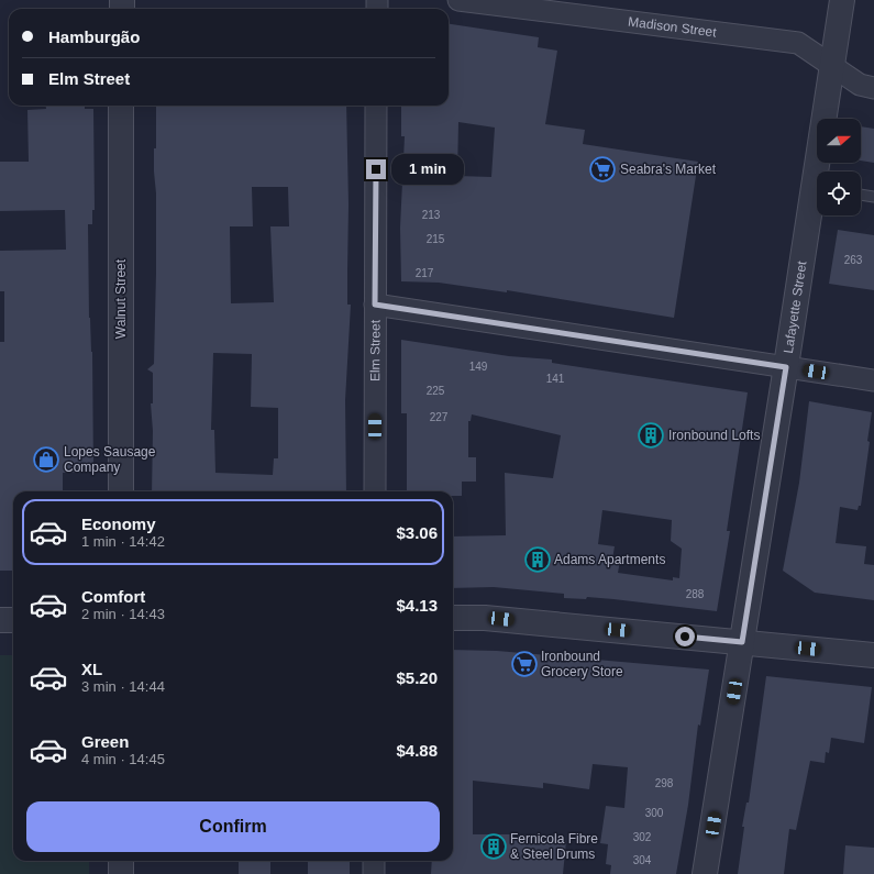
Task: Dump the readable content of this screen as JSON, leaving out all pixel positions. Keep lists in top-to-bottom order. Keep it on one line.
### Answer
{"streets":{"street":["Madison Street","Walnut Street","Lafayette Street","Elm Street"]},"crossings":[["Madison Street","Lafayette Street"]],"places":{"supermarket":["Seabra's Market","Ironbound Grocery Store"],"building":["Ironbound Lofts","Adams Apartments","Fernicola Fibre & Steel Drums"],"shop":["Lopes Sausage Company"]},"house_numbers":["213","215","263","217","149","141","225","227","288","298","300","302","304"],"north":"right","page":{"banner":["Hamburgão","Elm Street"],"bubble":"1 min","list":[{"name":"Economy","note":"1 min · 14:42","value":"$3.06"},{"name":"Comfort","note":"2 min · 14:43","value":"$4.13"},{"name":"XL","note":"3 min · 14:44","value":"$5.20"},{"name":"Green","note":"4 min · 14:45","value":"$4.88"}],"buttons":"Confirm"}}
